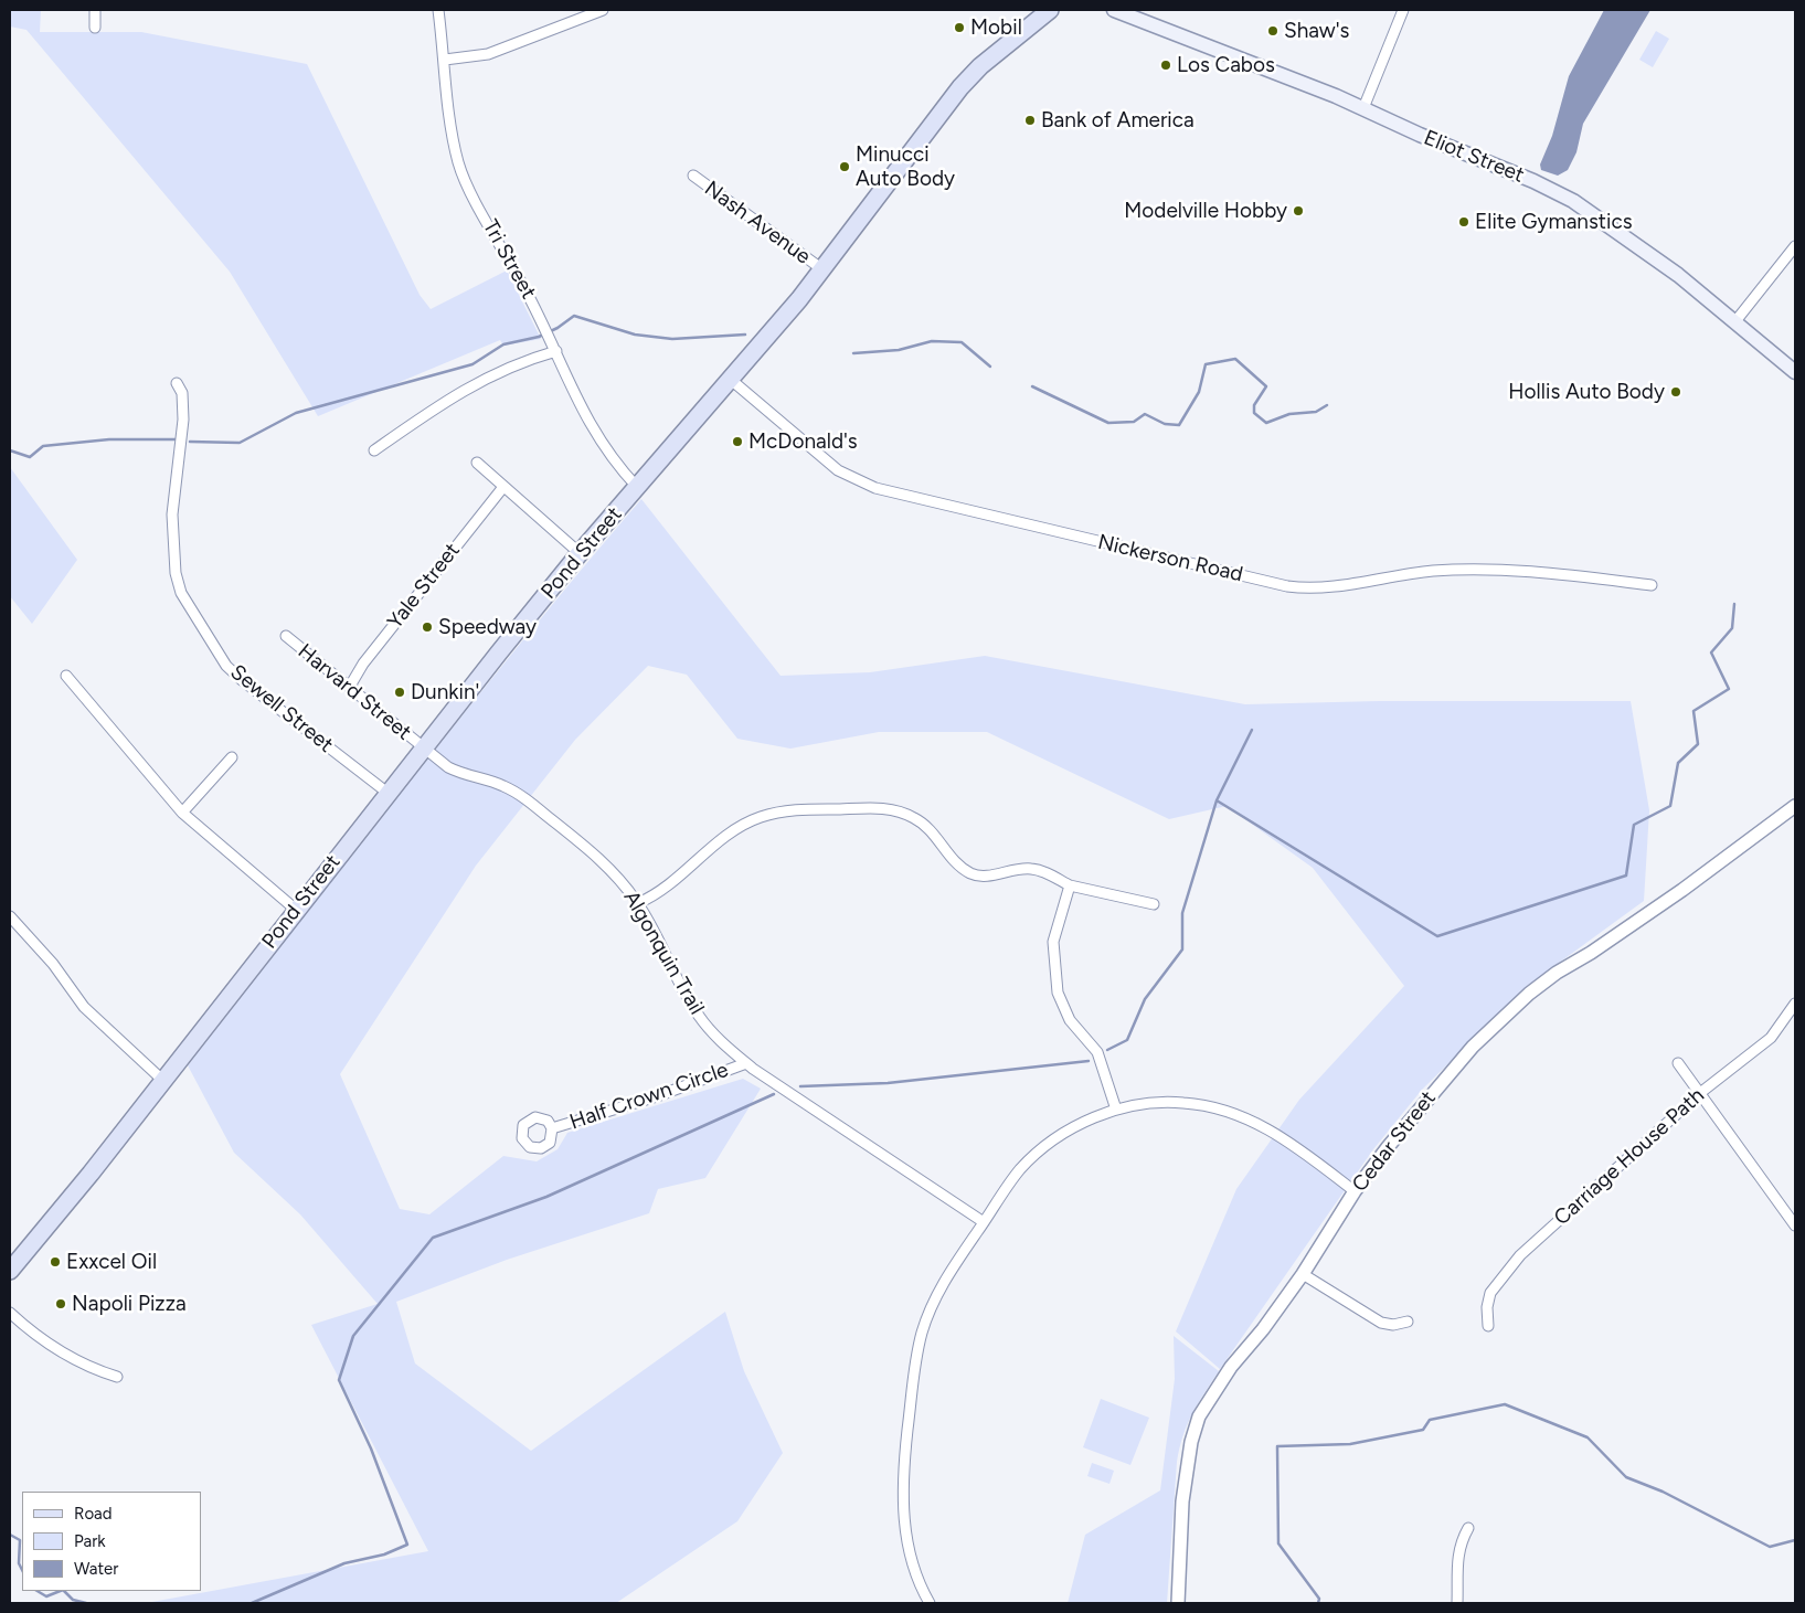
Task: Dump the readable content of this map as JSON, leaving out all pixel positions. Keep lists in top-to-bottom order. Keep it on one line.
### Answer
{"streets":{"main road":["Eliot Street","Pond Street"],"street":["Nash Avenue","Tri Street","Nickerson Road","Yale Street","Harvard Street","Sewell Street","Algonquin Trail","Half Crown Circle","Cedar Street","Carriage House Path"]},"crossings":[["Nash Avenue","Pond Street"],["Tri Street","Pond Street"],["Pond Street","Nickerson Road"],["Pond Street","Harvard Street"],["Pond Street","Sewell Street"],["Pond Street","Algonquin Trail"],["Yale Street","Harvard Street"],["Harvard Street","Algonquin Trail"],["Algonquin Trail","Half Crown Circle"]],"places":["Mobil","Shaw's","Los Cabos","Bank of America","Minucci Auto Body","Modelville Hobby","Elite Gymanstics","Hollis Auto Body","McDonald's","Speedway","Dunkin'","Exxcel Oil","Napoli Pizza"],"legend":["Road","Park","Water"]}
